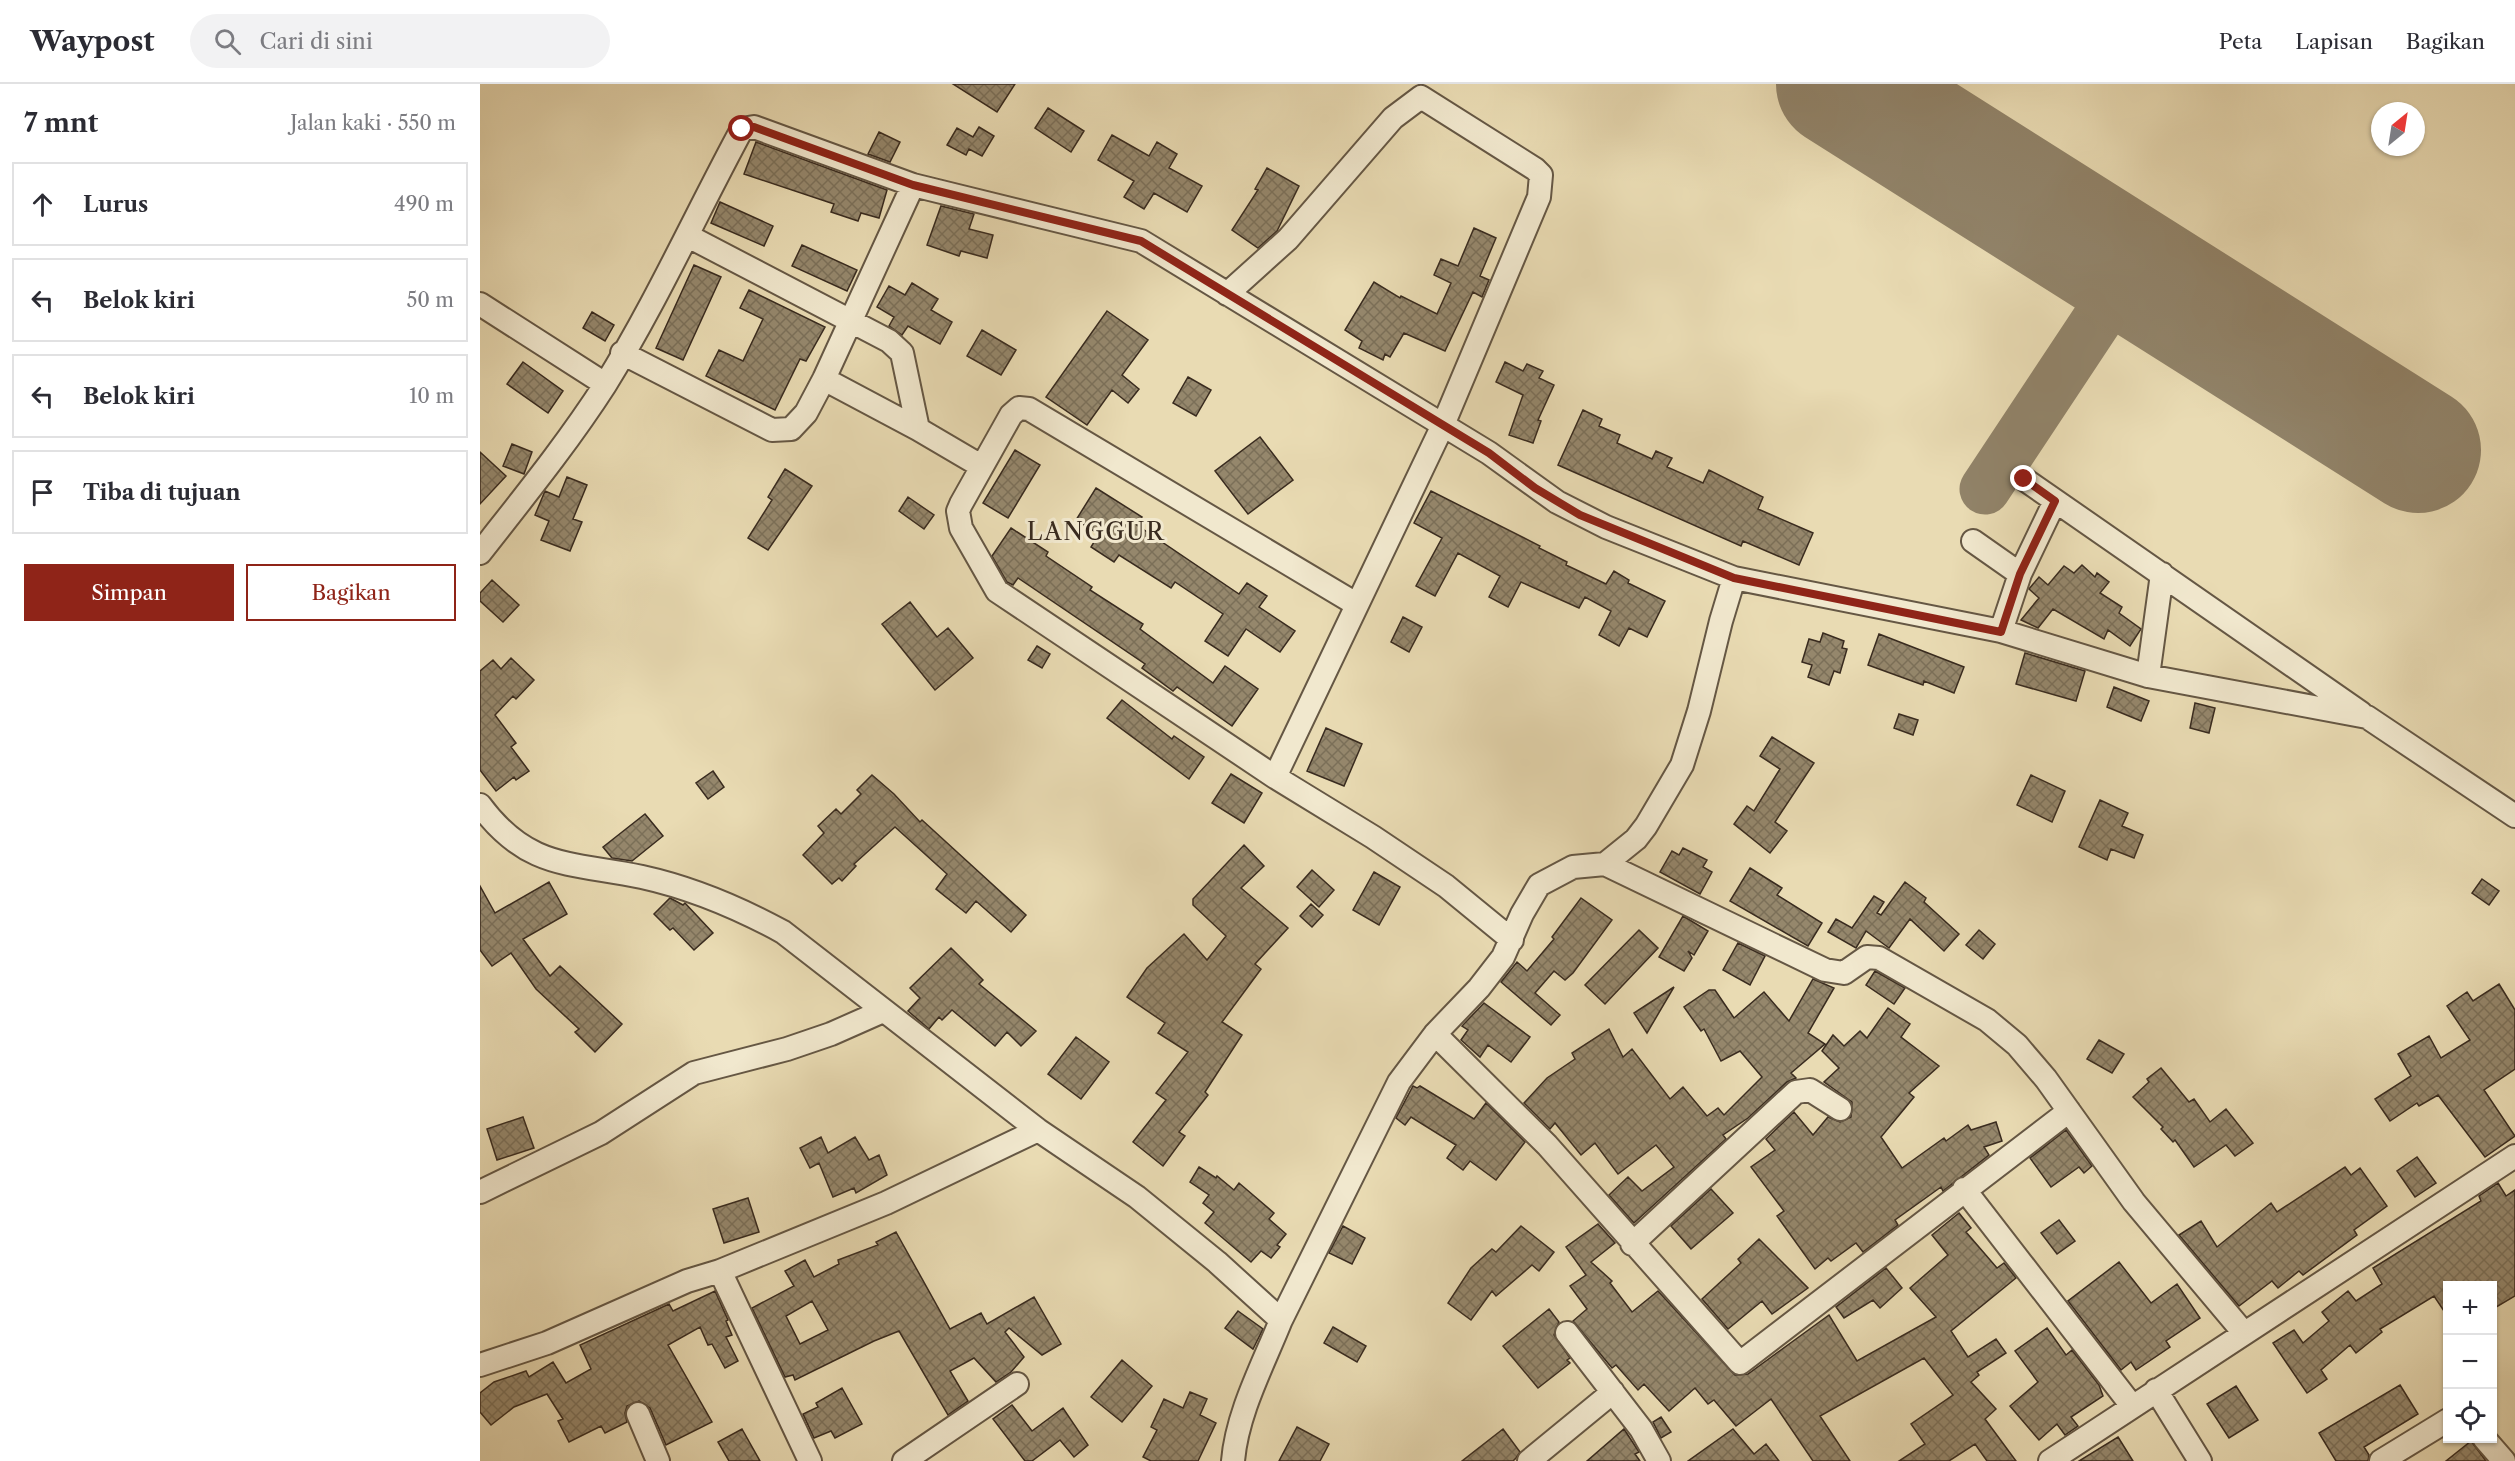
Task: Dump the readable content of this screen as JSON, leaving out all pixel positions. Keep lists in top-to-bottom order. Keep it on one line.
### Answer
{"districts":["LANGGUR"],"north":"top right","page":{"header":"Waypost","search":"Cari di sini","nav":["Peta","Lapisan","Bagikan"],"heading":["7 mnt","Jalan kaki · 550 m"],"list":[["Lurus","490 m"],["Belok kiri","50 m"],["Belok kiri","10 m"],"Tiba di tujuan"],"buttons":["Simpan","Bagikan"],"map_buttons":["+","−"]}}
